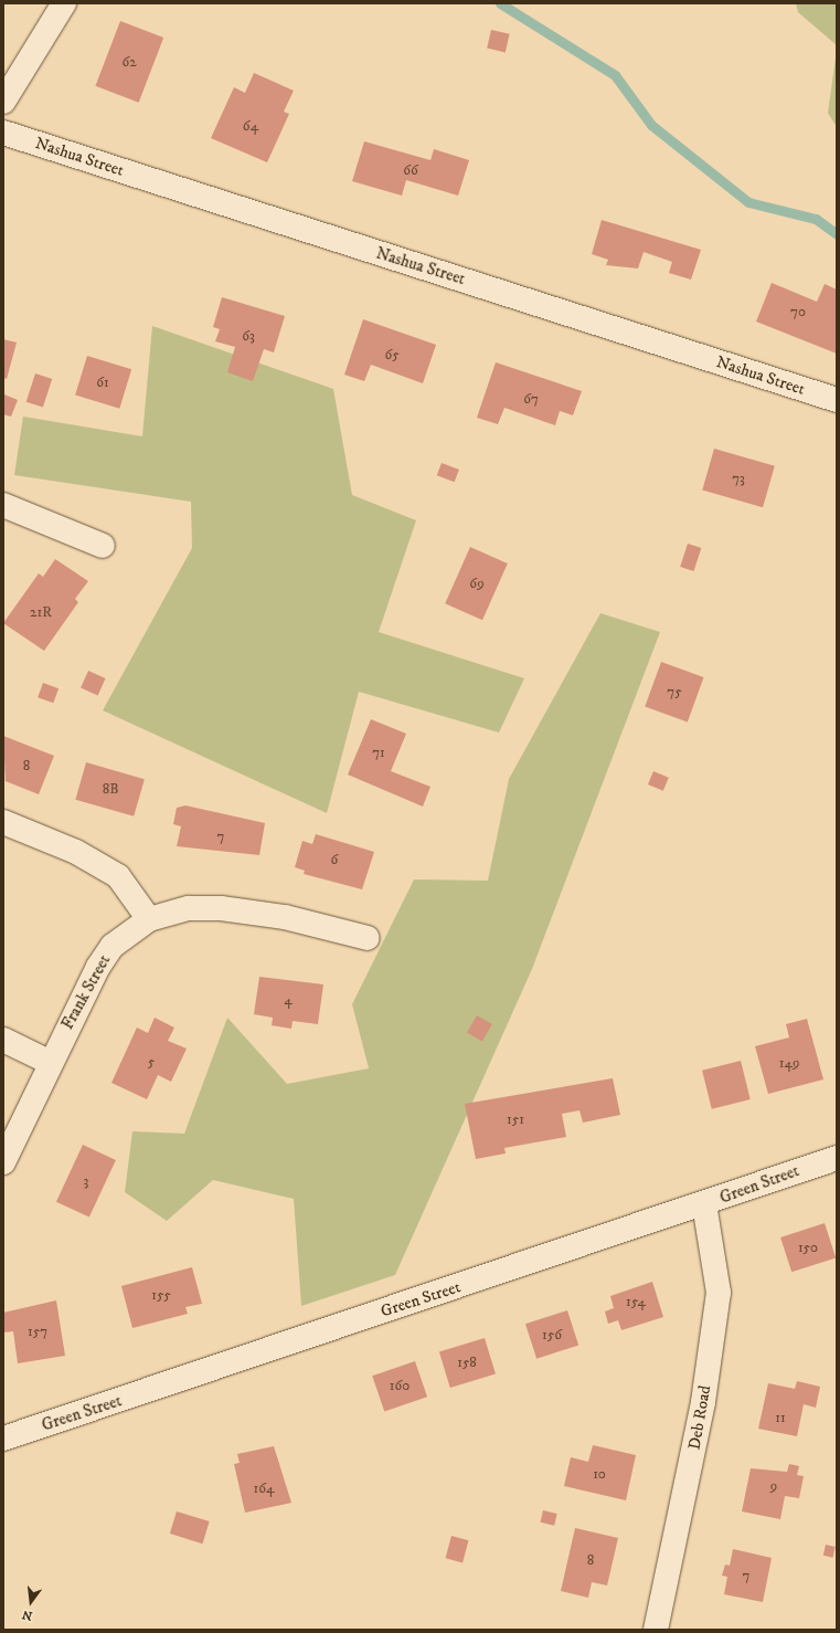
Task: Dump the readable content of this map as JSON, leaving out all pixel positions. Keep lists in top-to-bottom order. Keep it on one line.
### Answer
{"streets":{"street":["Nashua Street","Frank Street","Green Street","Deb Road"]},"crossings":[["Green Street","Deb Road"]],"house_numbers":["62","64","66","70","63","65","61","67","73","69","21R","75","71","8","8B","7","6","4","5","149","151","3","150","155","154","157","156","158","160","11","10","9","164","8","7"],"north":"bottom"}
